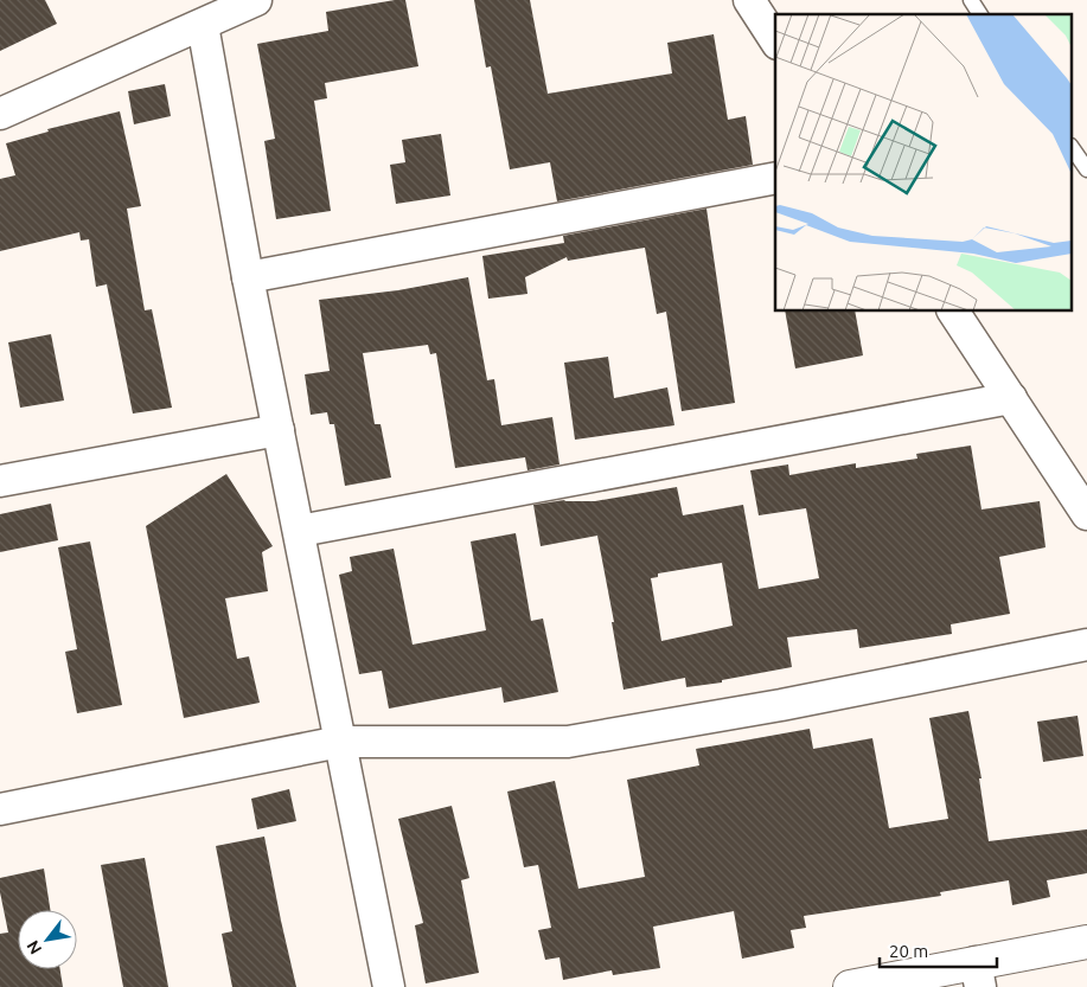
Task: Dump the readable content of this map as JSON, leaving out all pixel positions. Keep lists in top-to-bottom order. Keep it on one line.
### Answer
{"scale_bar":"20 m","north":"bottom left"}
